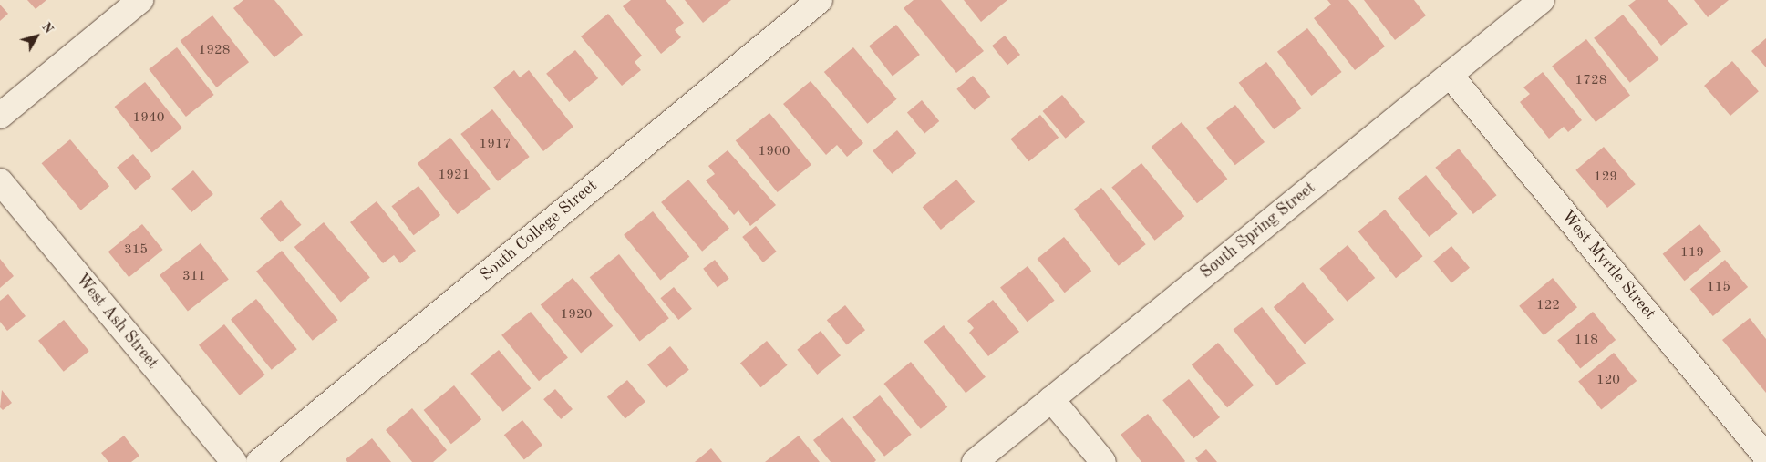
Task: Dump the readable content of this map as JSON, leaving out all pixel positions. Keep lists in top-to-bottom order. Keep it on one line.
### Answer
{"streets":{"street":["South College Street","South Spring Street","West Myrtle Street","West Ash Street"]},"crossings":[["South Spring Street","West Myrtle Street"]],"house_numbers":["1928","1728","1940","1917","1900","1921","129","315","119","311","115","122","1920","118","120"],"north":"top right"}
